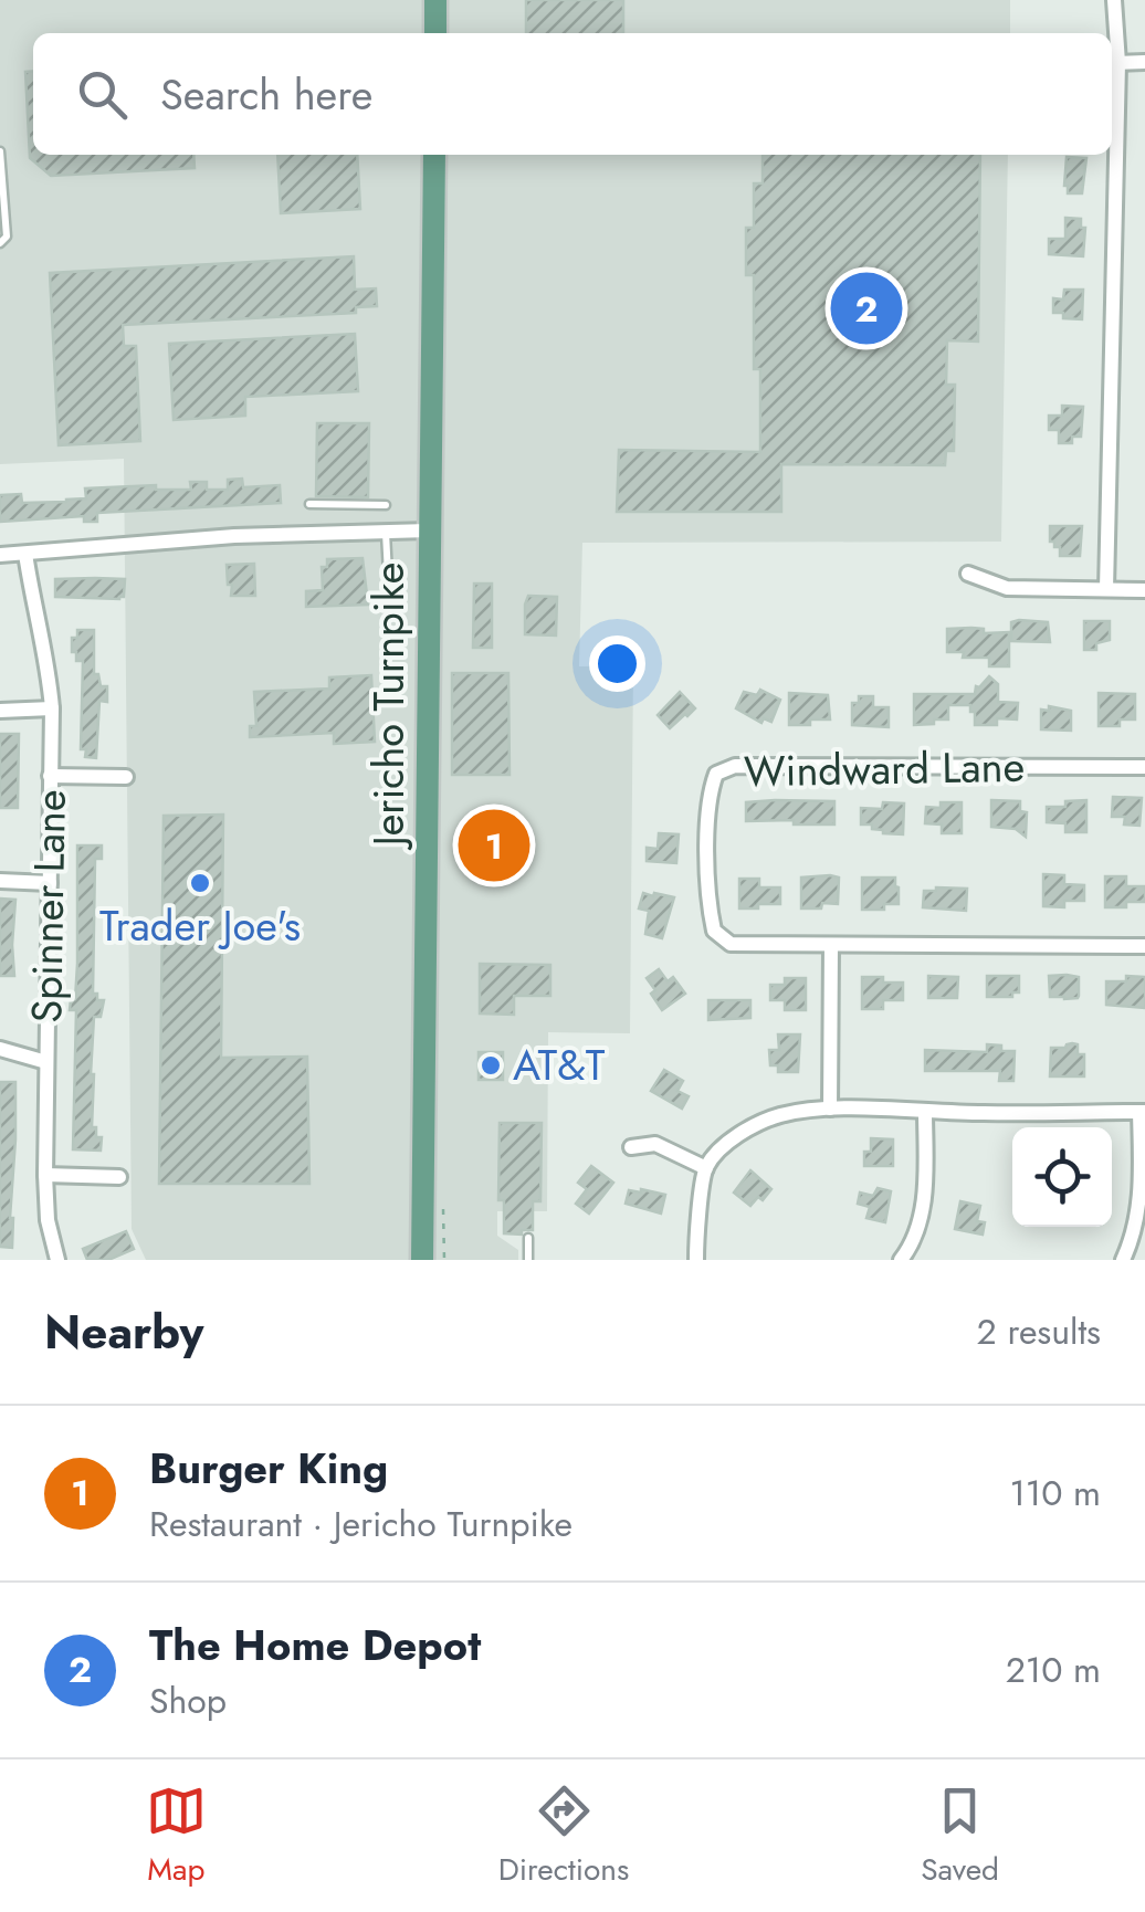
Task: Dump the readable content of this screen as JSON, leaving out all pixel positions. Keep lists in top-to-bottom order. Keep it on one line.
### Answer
{"streets":{"main road":["Jericho Turnpike"],"street":["Windward Lane","Spinner Lane"]},"places":["Trader Joe's","AT&T"],"page":{"search":"Search here","pins":["2","1"],"heading":["Nearby","2 results"],"list":[{"mark":"1","name":"Burger King","note":"Restaurant · Jericho Turnpike","value":"110 m"},{"mark":"2","name":"The Home Depot","note":"Shop","value":"210 m"}],"nav":["Map","Directions","Saved"]}}
